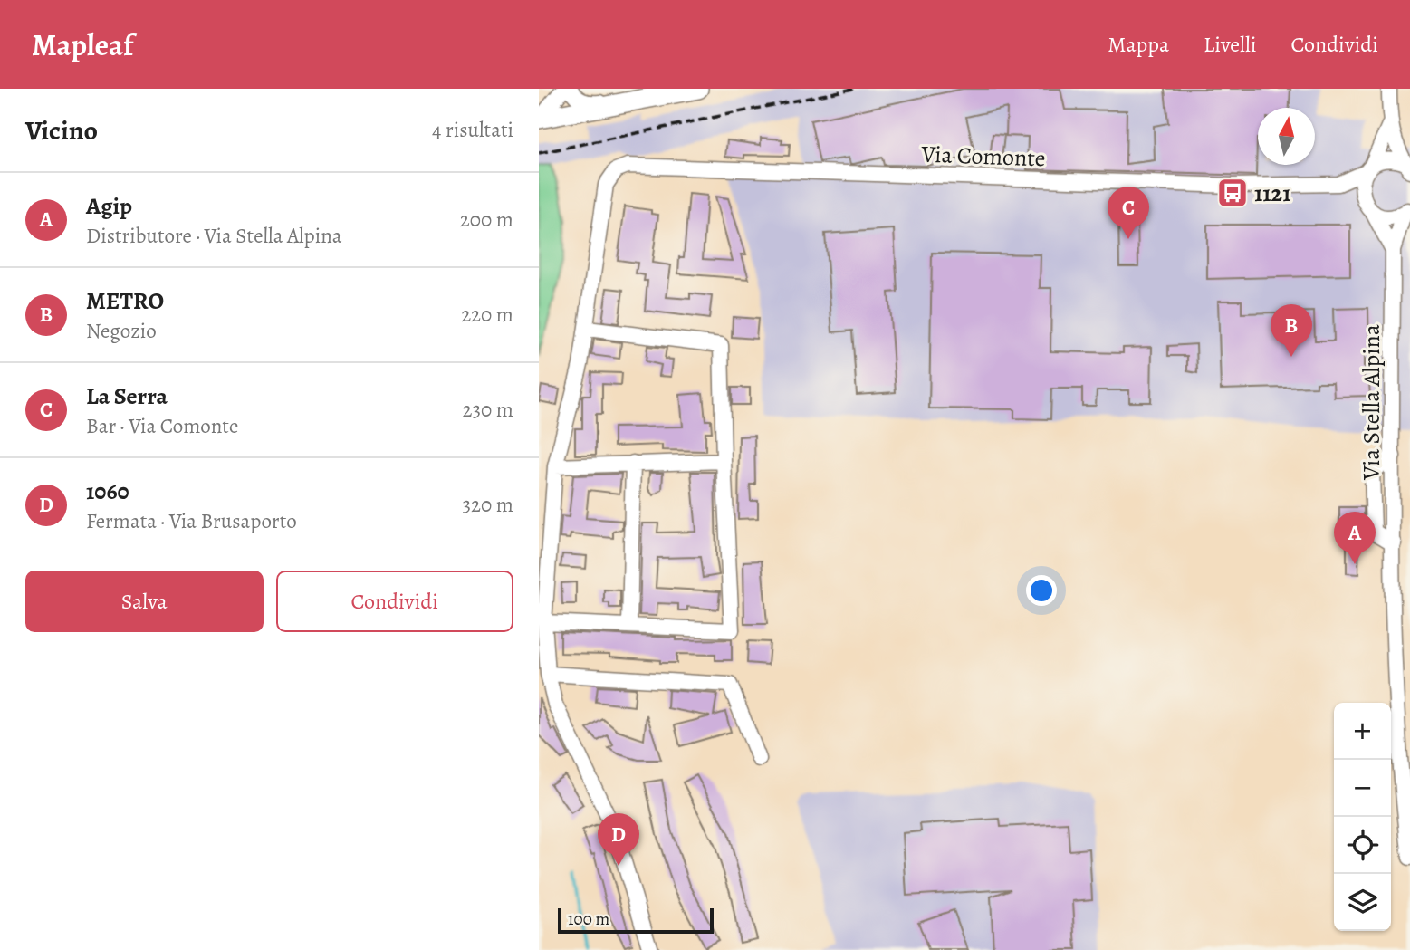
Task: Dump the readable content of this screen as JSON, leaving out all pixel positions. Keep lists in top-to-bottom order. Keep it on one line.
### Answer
{"streets":{"street":["Via Comonte","Via Stella Alpina"]},"places":{"bus stop":["1121"]},"scale_bar":"100 m","north":"top","page":{"header":"Mapleaf","nav":["Mappa","Livelli","Condividi"],"heading":["Vicino","4 risultati"],"list":[{"mark":"A","name":"Agip","note":"Distributore · Via Stella Alpina","value":"200 m"},{"mark":"B","name":"METRO","note":"Negozio","value":"220 m"},{"mark":"C","name":"La Serra","note":"Bar · Via Comonte","value":"230 m"},{"mark":"D","name":"1060","note":"Fermata · Via Brusaporto","value":"320 m"}],"pins":["C","B","A","D"],"buttons":["Salva","Condividi"],"map_buttons":["+","−"],"scale":"100 m"}}
